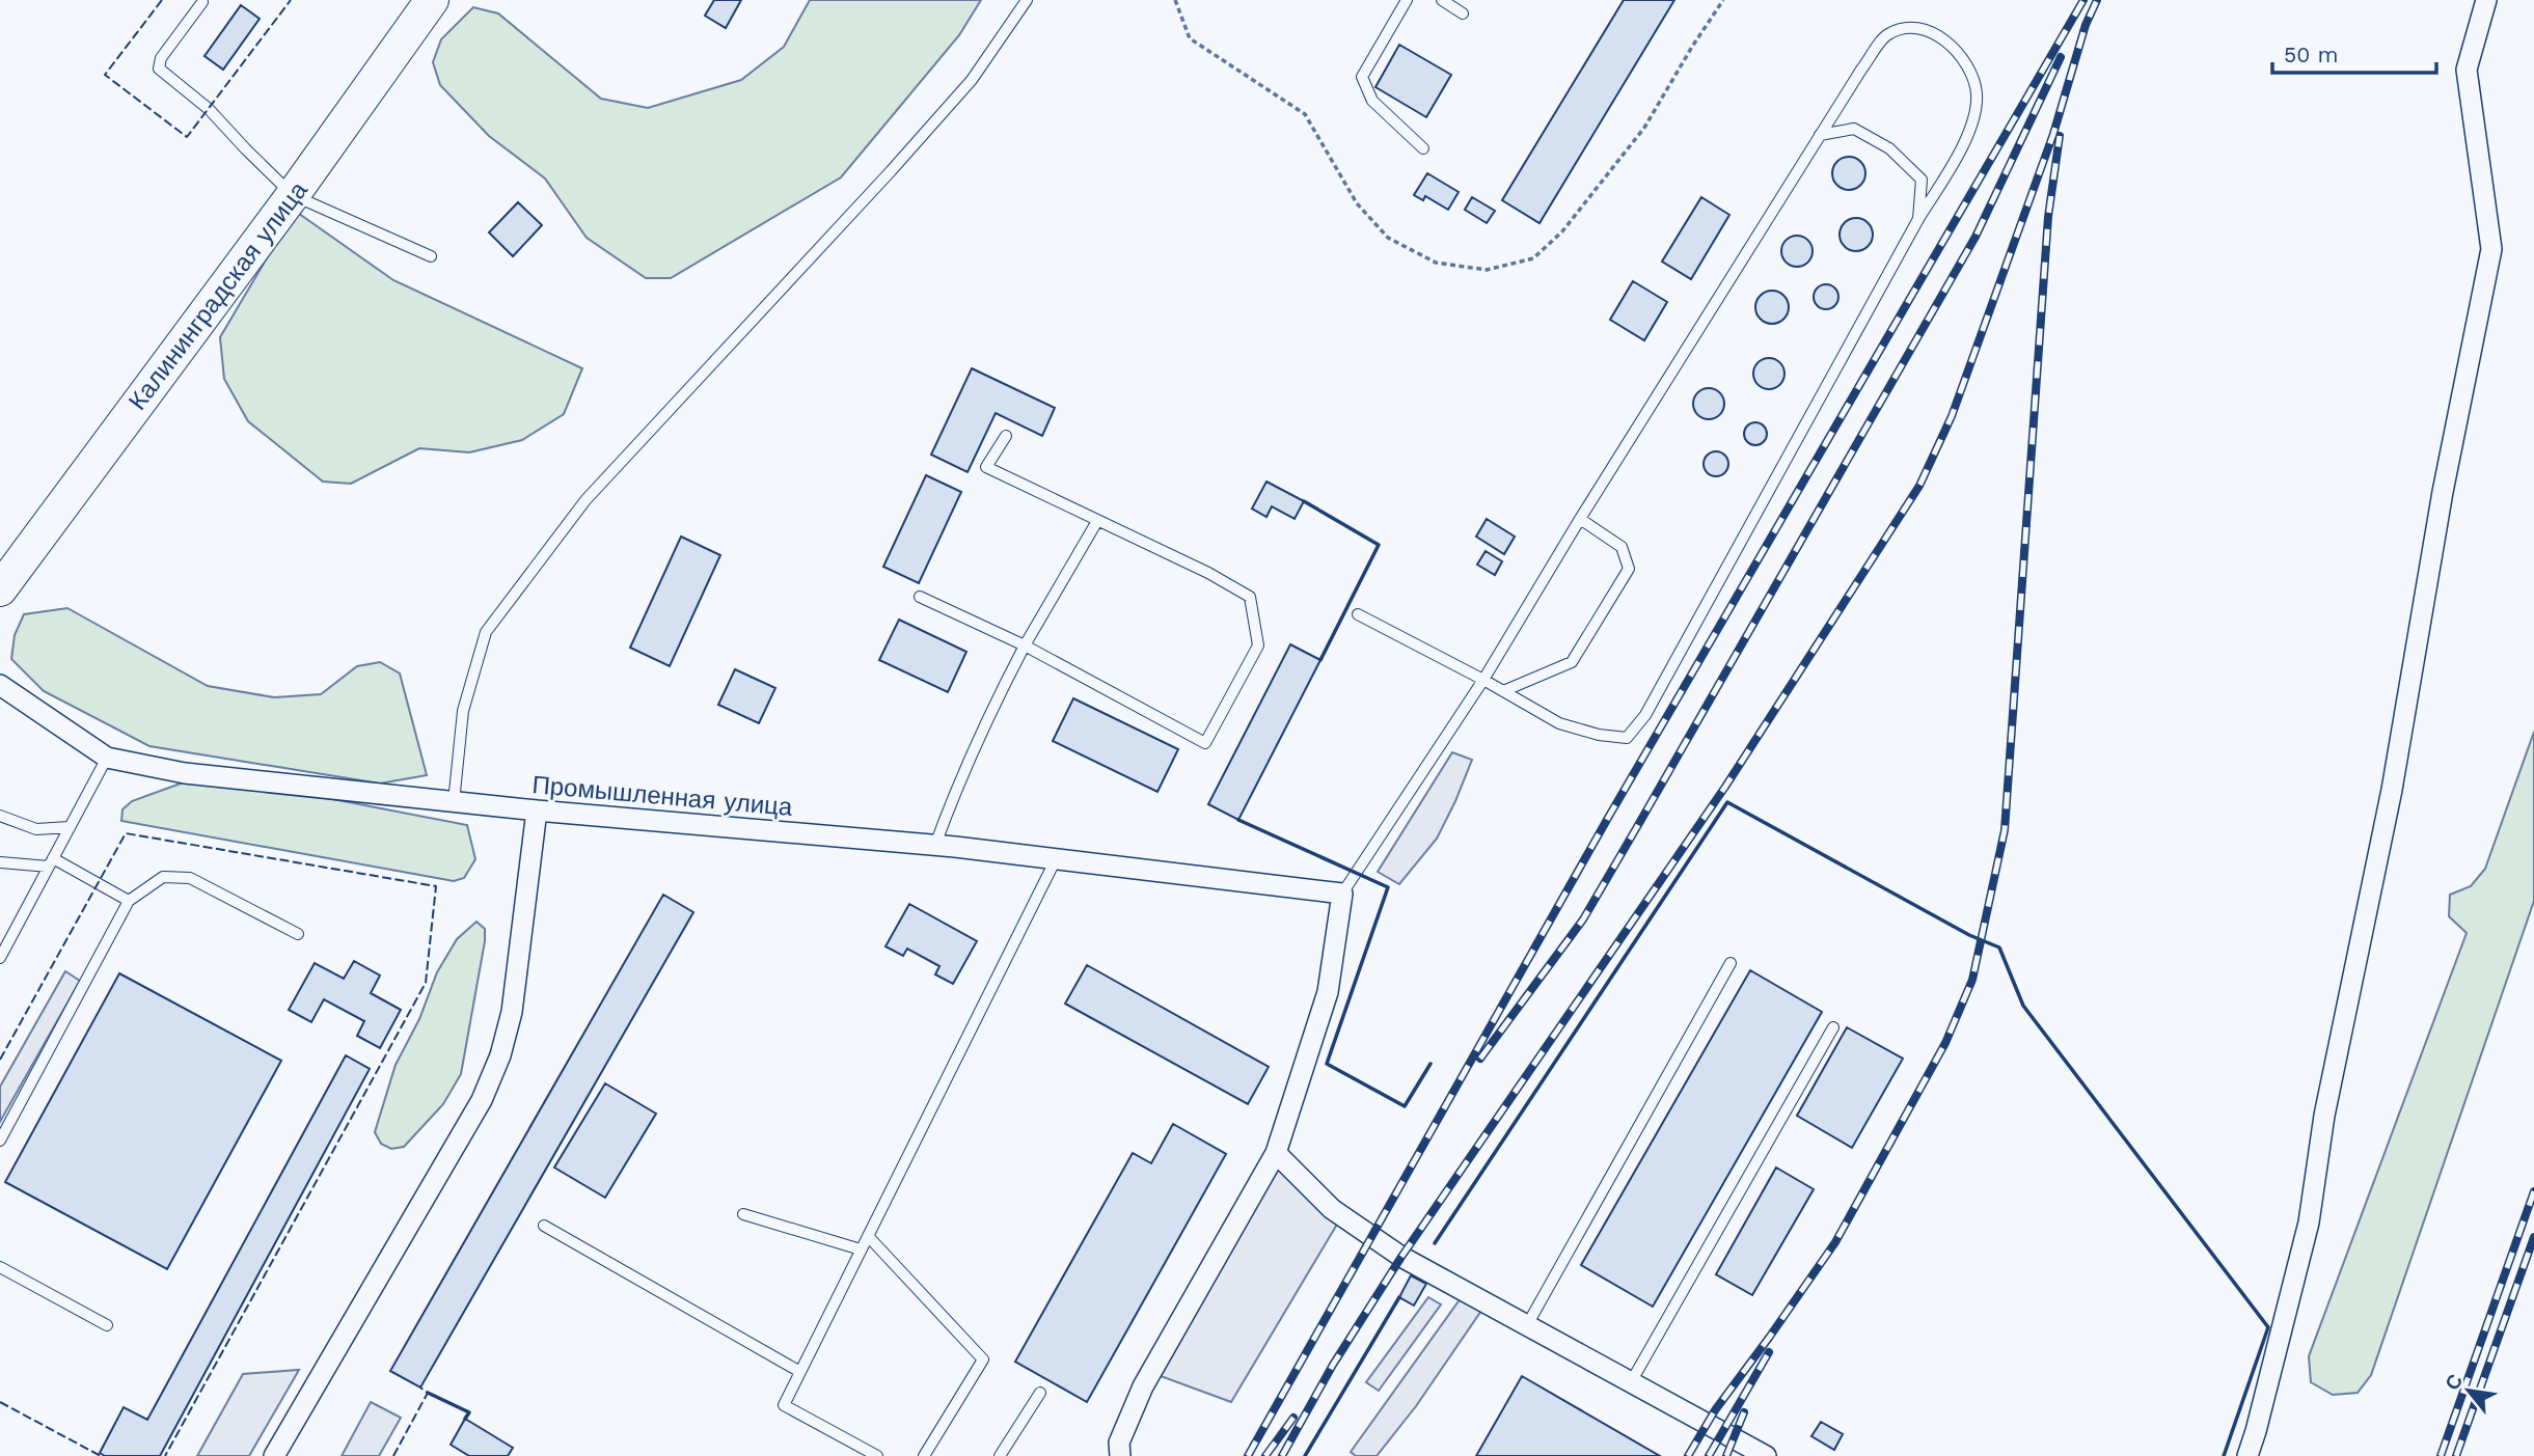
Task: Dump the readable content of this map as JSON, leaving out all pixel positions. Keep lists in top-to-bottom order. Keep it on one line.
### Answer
{"streets":{"highway":["Калининградская улица"],"street":["Промышленная улица"]},"scale_bar":"50 m","north":"top left"}
